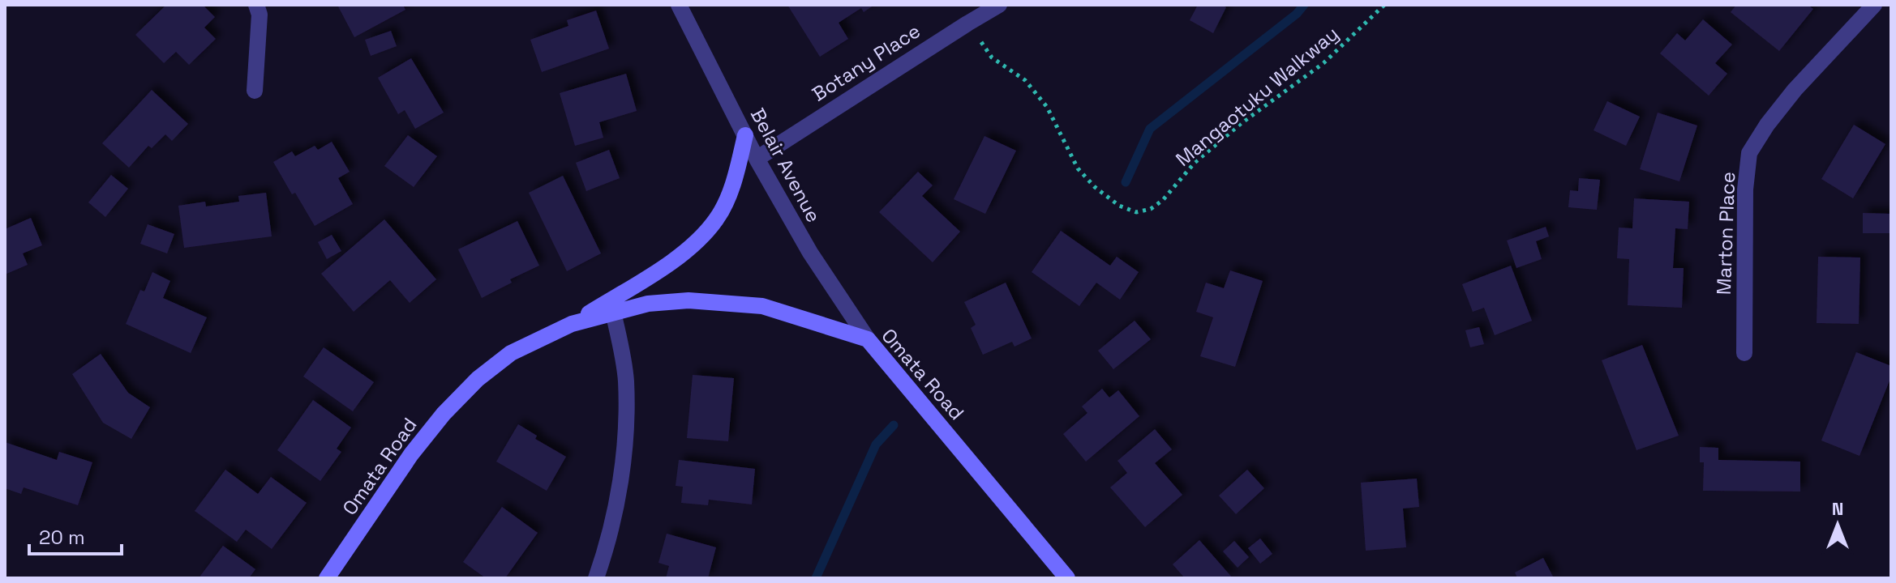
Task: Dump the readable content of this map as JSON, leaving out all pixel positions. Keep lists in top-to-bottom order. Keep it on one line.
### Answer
{"streets":{"main road":["Omata Road"],"street":["Botany Place","Belair Avenue","Marton Place"],"path":["Mangaotuku Walkway"]},"crossings":[["Botany Place","Mangaotuku Walkway"],["Botany Place","Belair Avenue"],["Belair Avenue","Omata Road"]],"scale_bar":"20 m","north":"top"}
